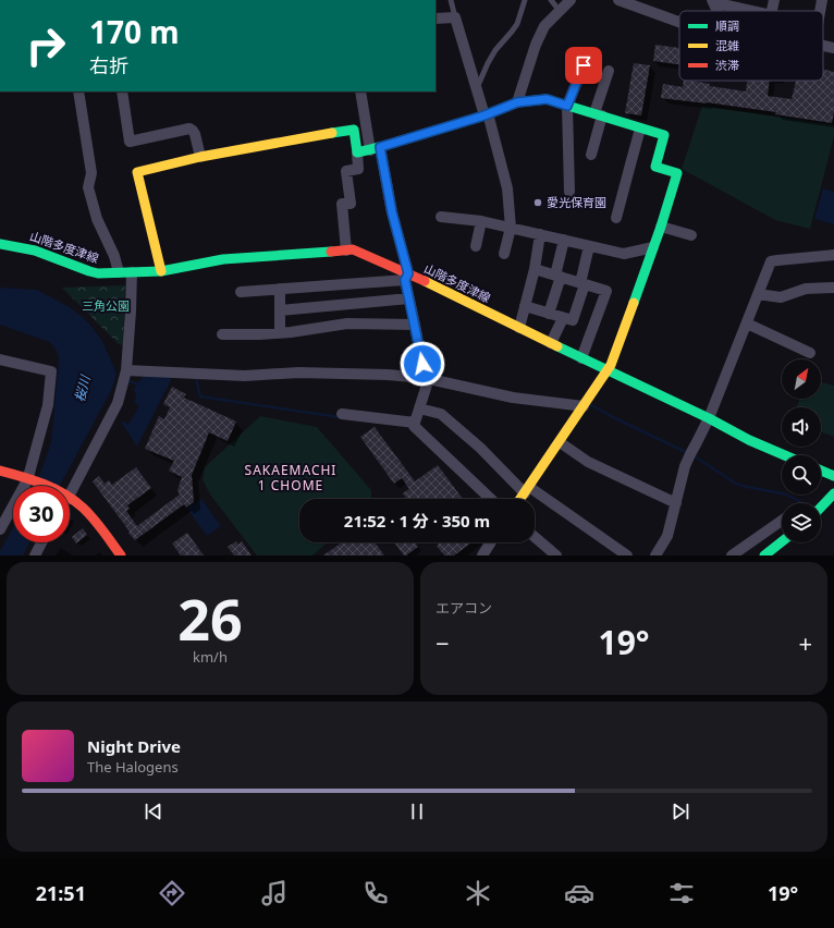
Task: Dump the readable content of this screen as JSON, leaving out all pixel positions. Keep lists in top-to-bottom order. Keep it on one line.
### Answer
{"streets":{"main road":["山階多度津線"]},"districts":["SAKAEMACHI 1 CHOME"],"water":["桜川"],"parks":["三角公園"],"places":["愛光保育園"],"legend":["順調","混雑","渋滞"],"north":"top right","page":{"turn":["170 m","右折"],"limit":"30","trip":"21:52 · 1 分 · 350 m","tile":[["26","km/h"],"エアコン"],"heat":["−","19°","+"],"song":["Night Drive","The Halogens"],"tabs":["21:51","19°"]}}
